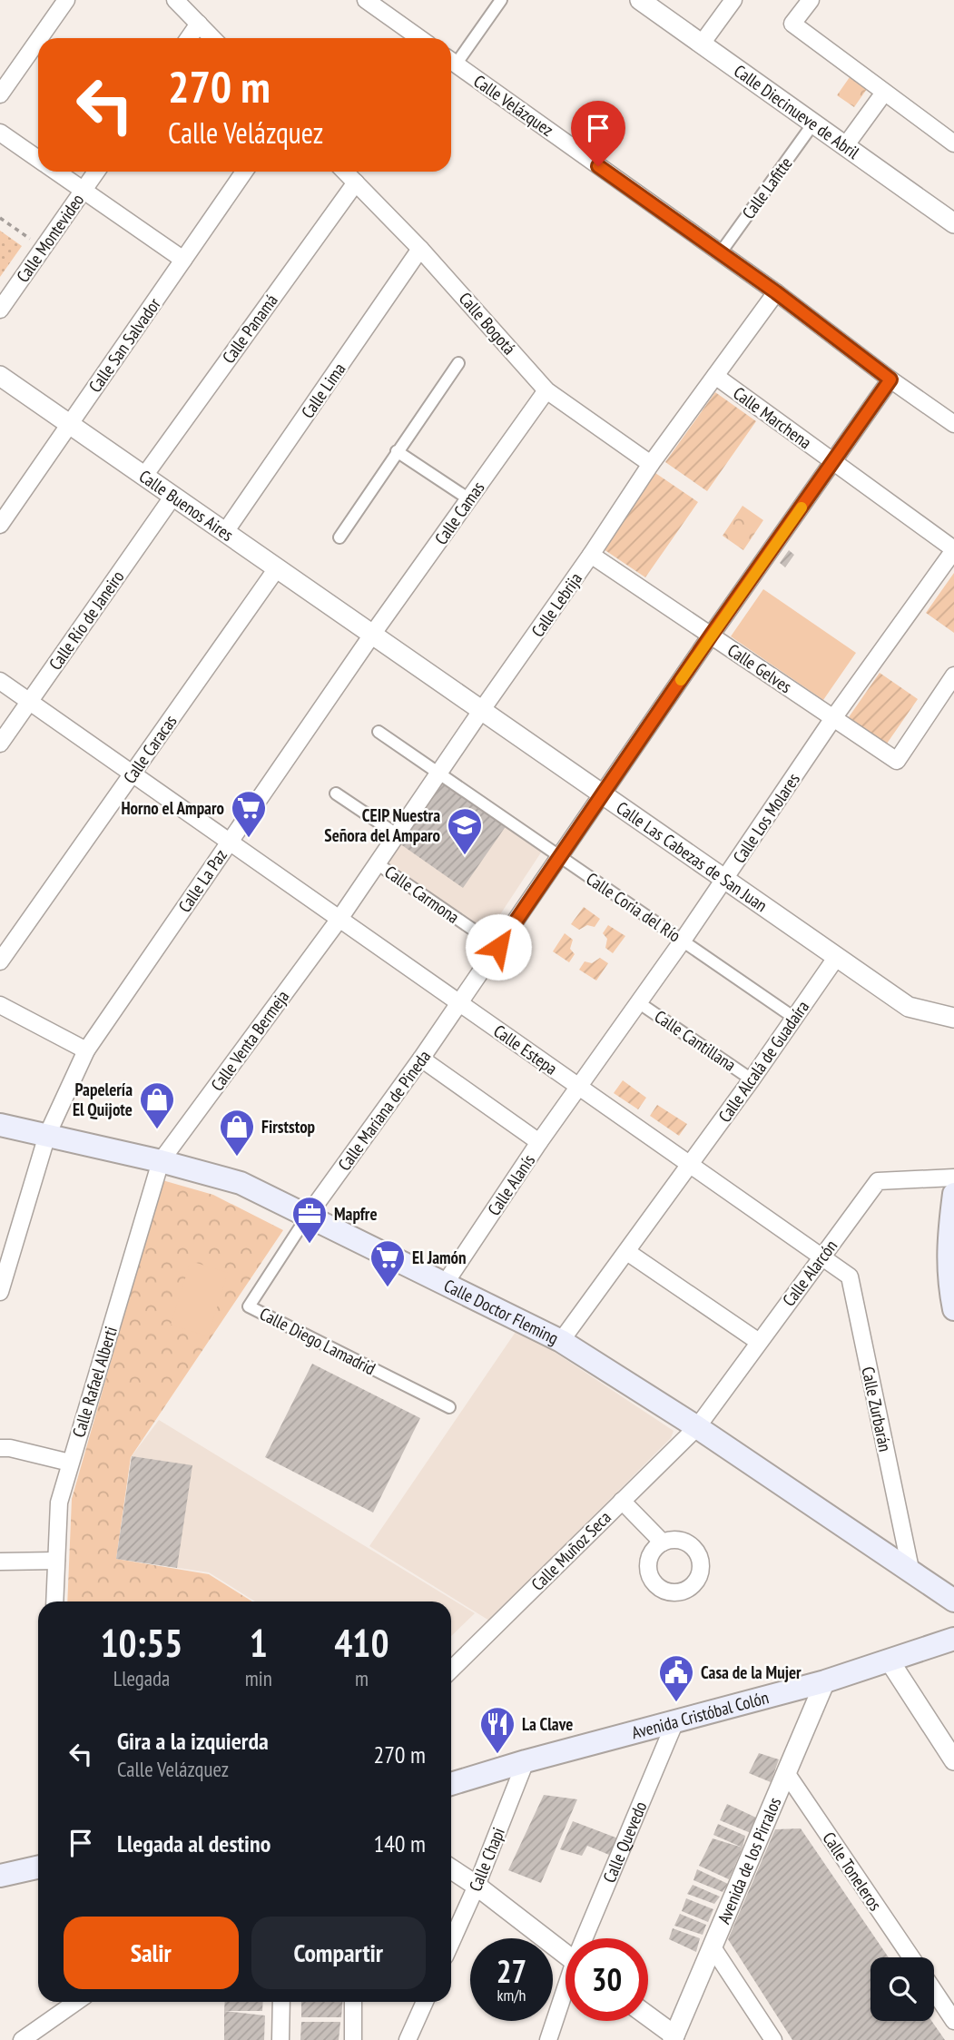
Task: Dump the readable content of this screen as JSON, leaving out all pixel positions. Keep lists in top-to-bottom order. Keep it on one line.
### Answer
{"streets":{"main road":["Calle Doctor Fleming","Avenida Cristóbal Colón"],"street":["Calle Velázquez","Calle Diecinueve de Abril","Calle Lafitte","Calle Montevideo","Calle Bogotá","Calle Panamá","Calle San Salvador","Calle Lima","Calle Marchena","Calle Buenos Aires","Calle Camas","Calle Lebrija","Calle Río de Janeiro","Calle Gelves","Calle Caracas","Calle Los Molares","Calle Las Cabezas de San Juan","Calle La Paz","Calle Carmona","Calle Coria del Río","Calle Venta Bermeja","Calle Cantillana","Calle Estepa","Calle Alcalá de Guadaíra","Calle Mariana de Pineda","Calle Alanís","Calle Alarcón","Calle Diego Lamadrid","Calle Rafael Alberti","Calle Zurbarán","Calle Muñoz Seca","Calle Quevedo","Calle Chapi","Avenida de los Pirralos","Calle Toneleros"]},"crossings":[["Calle Velázquez","Calle Lafitte"],["Calle Velázquez","Calle Lebrija"],["Calle Velázquez","Calle Mariana de Pineda"],["Calle Diecinueve de Abril","Calle Lafitte"],["Calle Bogotá","Calle Panamá"],["Calle Bogotá","Calle Lima"],["Calle Bogotá","Calle Camas"],["Calle Bogotá","Calle Lebrija"],["Calle Panamá","Calle Buenos Aires"],["Calle San Salvador","Calle Buenos Aires"],["Calle Lima","Calle Buenos Aires"],["Calle Marchena","Calle Lebrija"],["Calle Marchena","Calle Los Molares"],["Calle Marchena","Calle Mariana de Pineda"],["Calle Buenos Aires","Calle Camas"],["Calle Buenos Aires","Calle Río de Janeiro"],["Calle Buenos Aires","Calle Caracas"],["Calle Buenos Aires","Calle Las Cabezas de San Juan"],["Calle Buenos Aires","Calle La Paz"],["Calle Camas","Calle Las Cabezas de San Juan"],["Calle Camas","Calle La Paz"],["Calle Lebrija","Calle Gelves"],["Calle Lebrija","Calle Las Cabezas de San Juan"],["Calle Lebrija","Calle Carmona"],["Calle Lebrija","Calle Coria del Río"],["Calle Lebrija","Calle Venta Bermeja"],["Calle Lebrija","Calle Estepa"],["Calle Río de Janeiro","Calle Estepa"],["Calle Gelves","Calle Los Molares"],["Calle Gelves","Calle Mariana de Pineda"],["Calle Caracas","Calle Estepa"],["Calle Los Molares","Calle Las Cabezas de San Juan"],["Calle Los Molares","Calle Coria del Río"],["Calle Los Molares","Calle Cantillana"],["Calle Los Molares","Calle Estepa"],["Calle Los Molares","Calle Alanís"],["Calle Las Cabezas de San Juan","Calle La Paz"],["Calle Las Cabezas de San Juan","Calle Alcalá de Guadaíra"],["Calle Las Cabezas de San Juan","Calle Mariana de Pineda"],["Calle La Paz","Calle Estepa"],["Calle La Paz","Calle Doctor Fleming"],["Calle Carmona","Calle Mariana de Pineda"],["Calle Coria del Río","Calle Alcalá de Guadaíra"],["Calle Coria del Río","Calle Mariana de Pineda"],["Calle Venta Bermeja","Calle Estepa"],["Calle Venta Bermeja","Calle Doctor Fleming"],["Calle Venta Bermeja","Calle Rafael Alberti"],["Calle Cantillana","Calle Alcalá de Guadaíra"],["Calle Estepa","Calle Alcalá de Guadaíra"],["Calle Estepa","Calle Mariana de Pineda"],["Calle Estepa","Calle Alanís"],["Calle Estepa","Calle Alarcón"],["Calle Estepa","Calle Zurbarán"],["Calle Alcalá de Guadaíra","Calle Doctor Fleming"],["Calle Mariana de Pineda","Calle Doctor Fleming"],["Calle Mariana de Pineda","Calle Diego Lamadrid"],["Calle Alanís","Calle Doctor Fleming"],["Calle Alarcón","Calle Doctor Fleming"],["Calle Alarcón","Calle Zurbarán"],["Calle Alarcón","Calle Muñoz Seca"],["Calle Doctor Fleming","Calle Diego Lamadrid"],["Calle Doctor Fleming","Calle Rafael Alberti"],["Calle Doctor Fleming","Calle Zurbarán"],["Calle Doctor Fleming","Calle Muñoz Seca"],["Avenida Cristóbal Colón","Calle Quevedo"],["Avenida Cristóbal Colón","Calle Chapi"],["Avenida Cristóbal Colón","Avenida de los Pirralos"],["Avenida de los Pirralos","Calle Toneleros"]],"places":{"supermarket":["Horno el Amparo","El Jamón"],"school or university":["CEIP Nuestra Señora del Amparo"],"shop":["Papelería El Quijote","Firststop"],"office":["Mapfre"],"public building":["Casa de la Mujer"],"restaurant":["La Clave"]},"page":{"turn":["270 m","Calle Velázquez"],"eta":["10:55","Llegada","1","min","410","m"],"list":[{"name":"Gira a la izquierda","note":"Calle Velázquez","value":"270 m"},{"name":"Llegada al destino","value":"140 m"}],"buttons":["Salir","Compartir"],"speed":"27 km/h","limit":"30"}}
